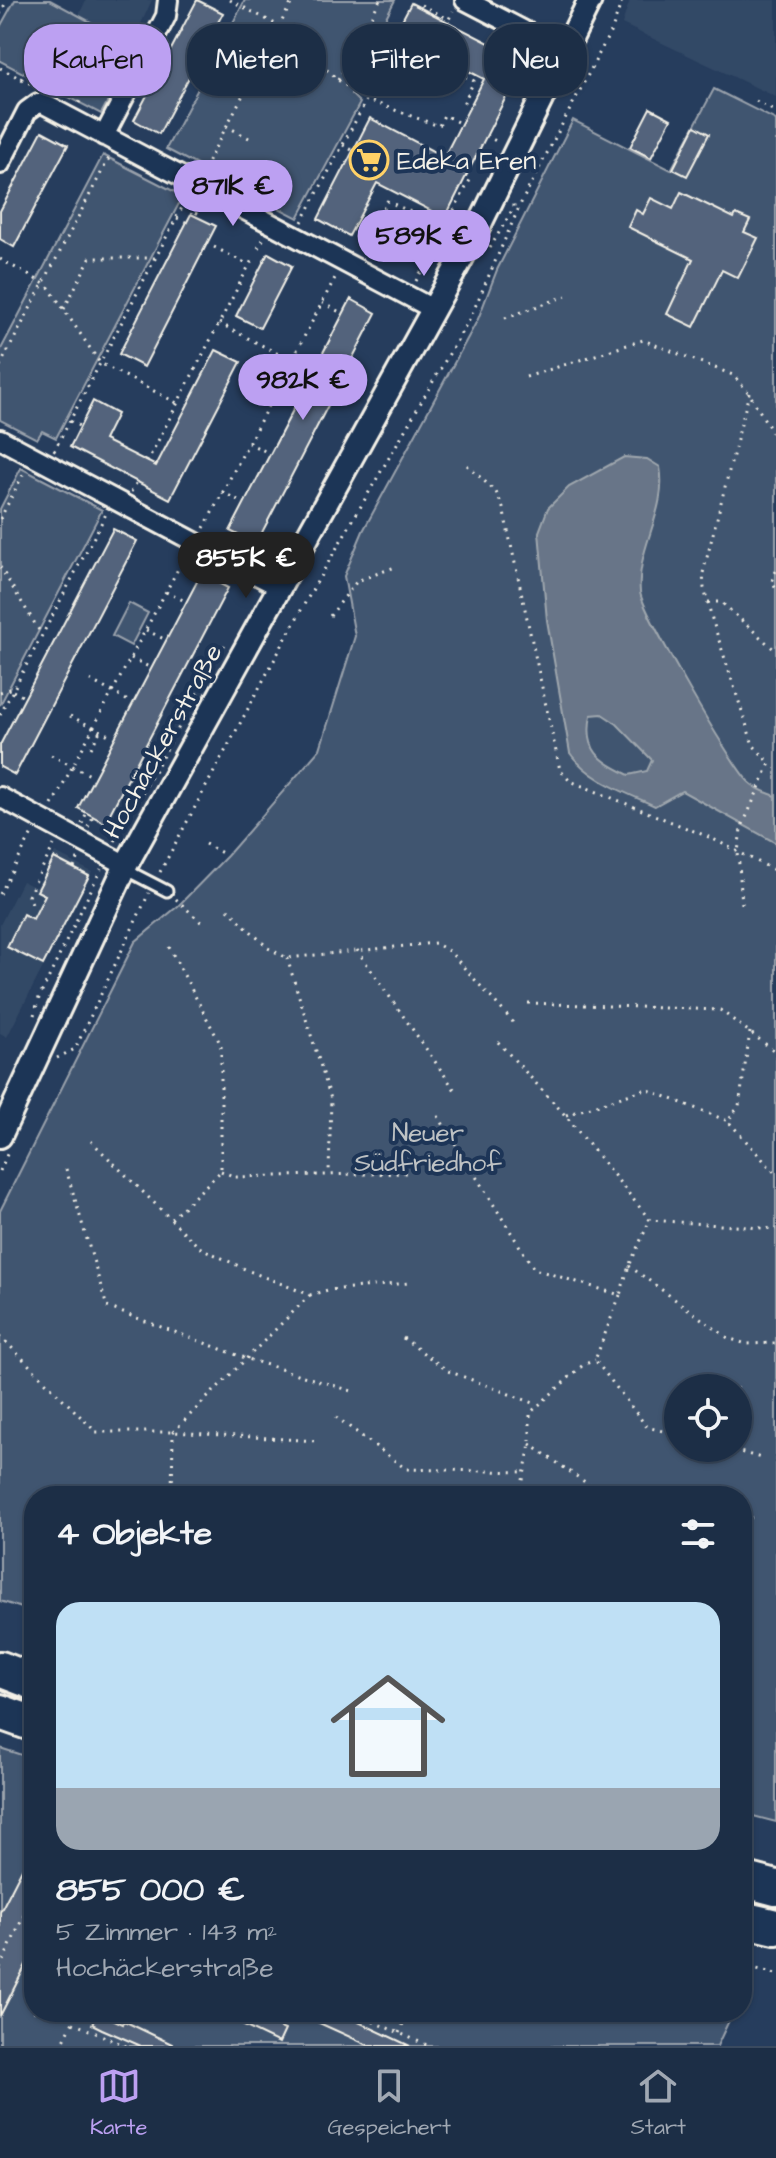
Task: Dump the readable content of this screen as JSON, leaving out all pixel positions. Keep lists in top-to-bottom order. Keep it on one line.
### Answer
{"streets":{"street":["Hochäckerstraße"]},"parks":["Neuer Südfriedhof"],"places":{"supermarket":["Edeka Eren"]},"page":{"chip":["Kaufen","Mieten","Filter","Neu"],"price":["871K €","589K €","982K €","855K €"],"heading":"4 Objekte","list":[{"name":"855 000 €","note":"5 Zimmer · 143 m² · Hochäckerstraße"}],"tabs":["Karte","Gespeichert","Start"]}}
